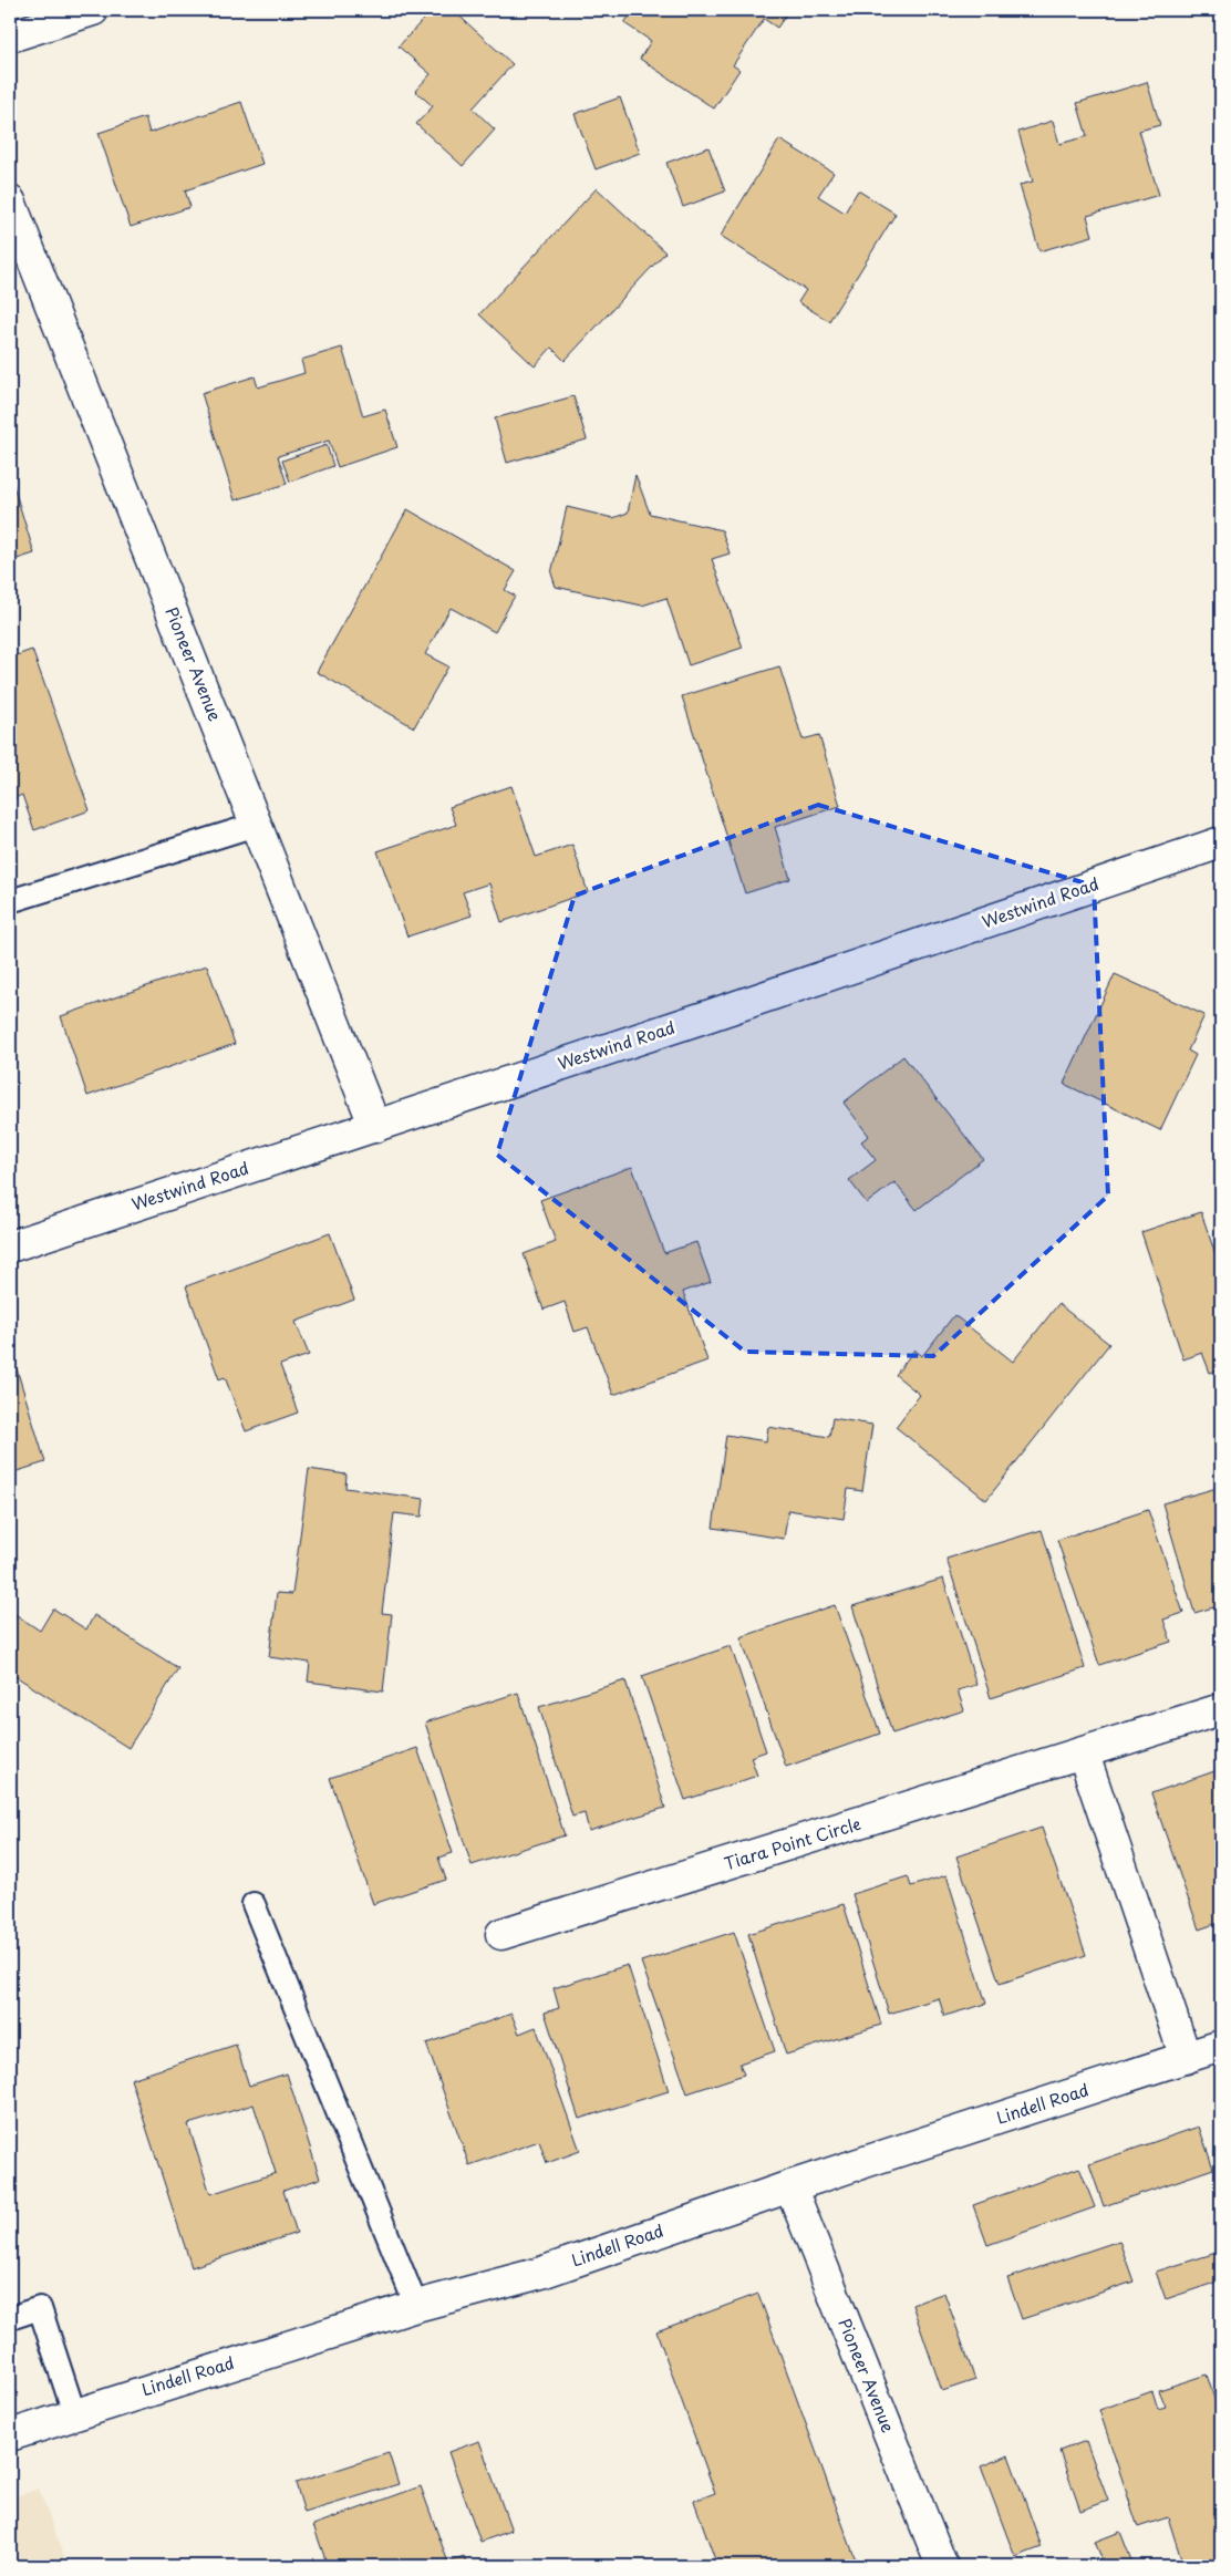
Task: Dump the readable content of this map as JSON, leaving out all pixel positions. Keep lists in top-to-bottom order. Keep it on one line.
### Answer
{"streets":{"street":["Pioneer Avenue","Westwind Road","Tiara Point Circle","Lindell Road"]},"crossings":[["Pioneer Avenue","Westwind Road"],["Pioneer Avenue","Lindell Road"]]}
